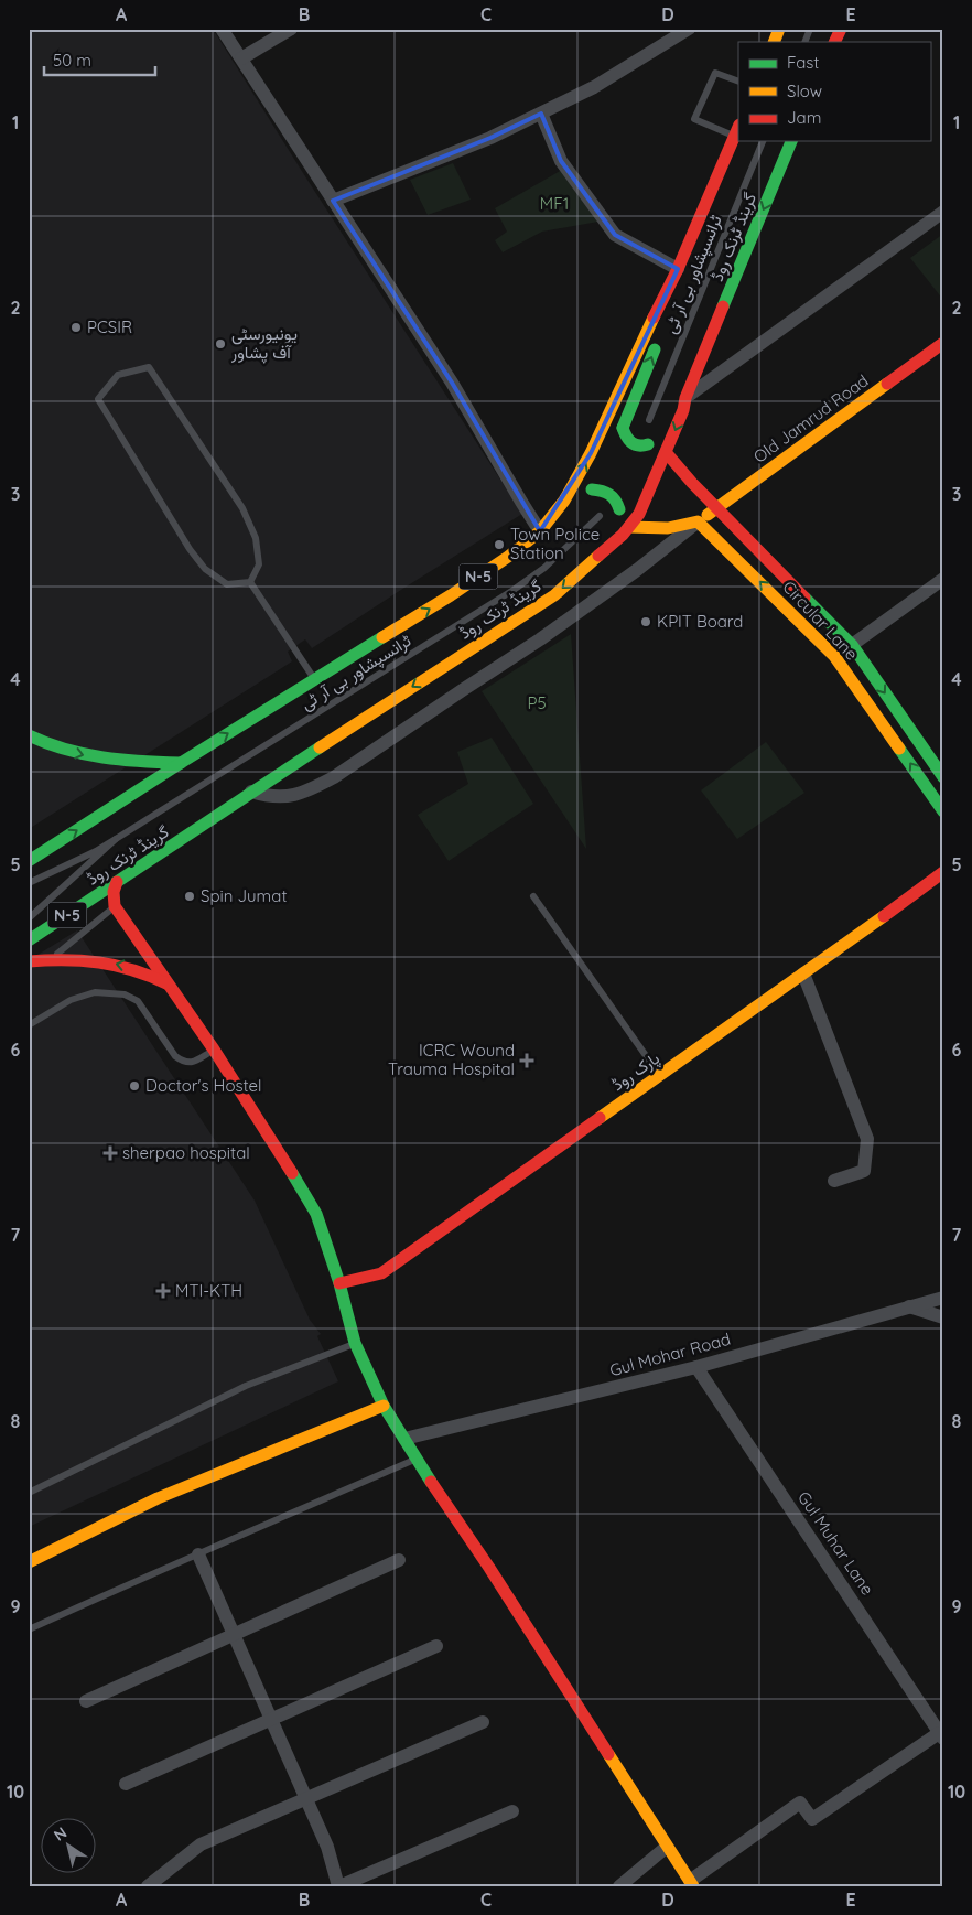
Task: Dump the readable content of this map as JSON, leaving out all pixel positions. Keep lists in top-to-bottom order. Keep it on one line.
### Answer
{"streets":{"main road":["گرینڈ ٹرنک روڈ","Old Jamrud Road","N-5","Circular Lane","پارک روڈ"],"street":["Gul Mohar Road","Gul Muhar Lane"],"lane":["ٹرانسپشاور بی آر ٹی"]},"crossings":[["Old Jamrud Road","Circular Lane"],["Gul Mohar Road","Gul Muhar Lane"]],"parks":["MF1","P5"],"places":{"other":["PCSIR","یونیورسٹی آف پشاور","Town Police Station","KPIT Board","Spin Jumat","Doctor's Hostel"],"health":["ICRC Wound Trauma Hospital","sherpao hospital","MTI-KTH"]},"legend":["Fast","Slow","Jam"],"scale_bar":"50 m","north":"top left","grid":{"columns":["A","B","C","D","E"],"rows":["1","2","3","4","5","6","7","8","9","10"]}}
